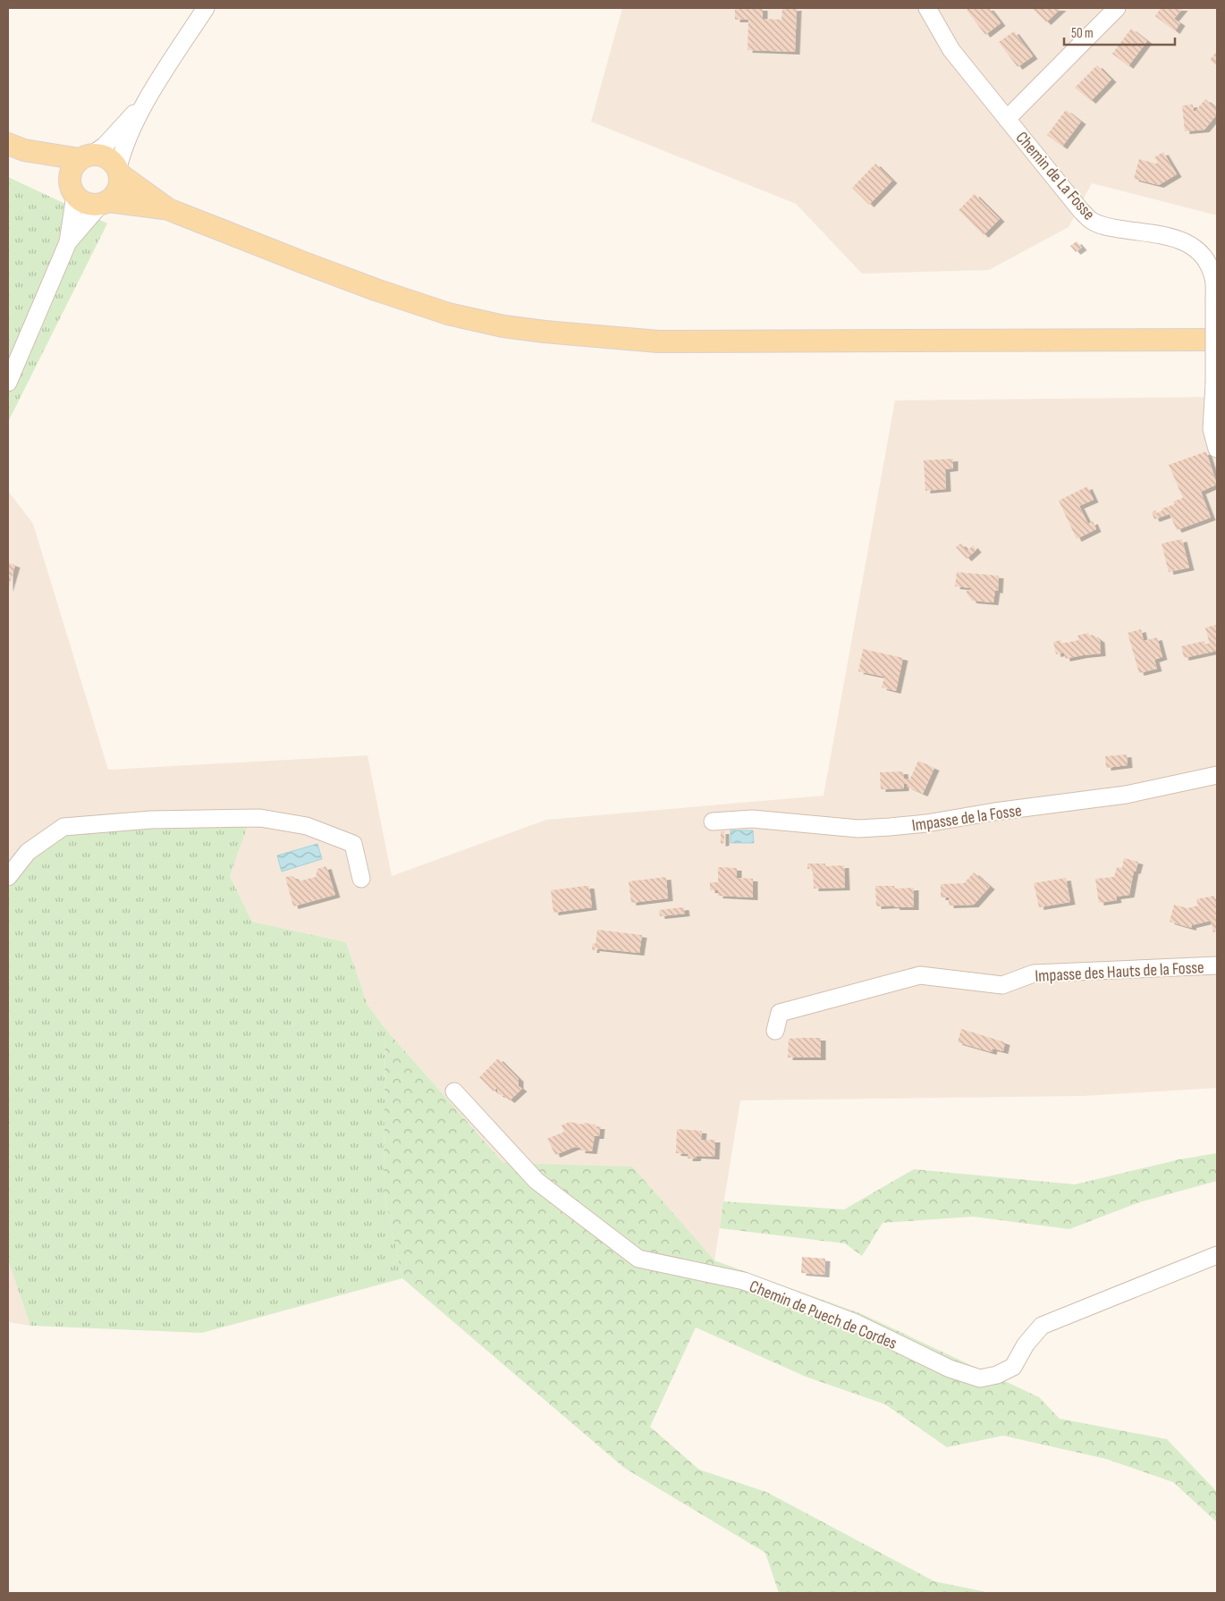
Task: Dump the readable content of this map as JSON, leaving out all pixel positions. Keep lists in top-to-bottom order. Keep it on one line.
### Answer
{"streets":{"street":["Chemin de La Fosse","Impasse de la Fosse","Impasse des Hauts de la Fosse","Chemin de Puech de Cordes"]},"scale_bar":"50 m"}
